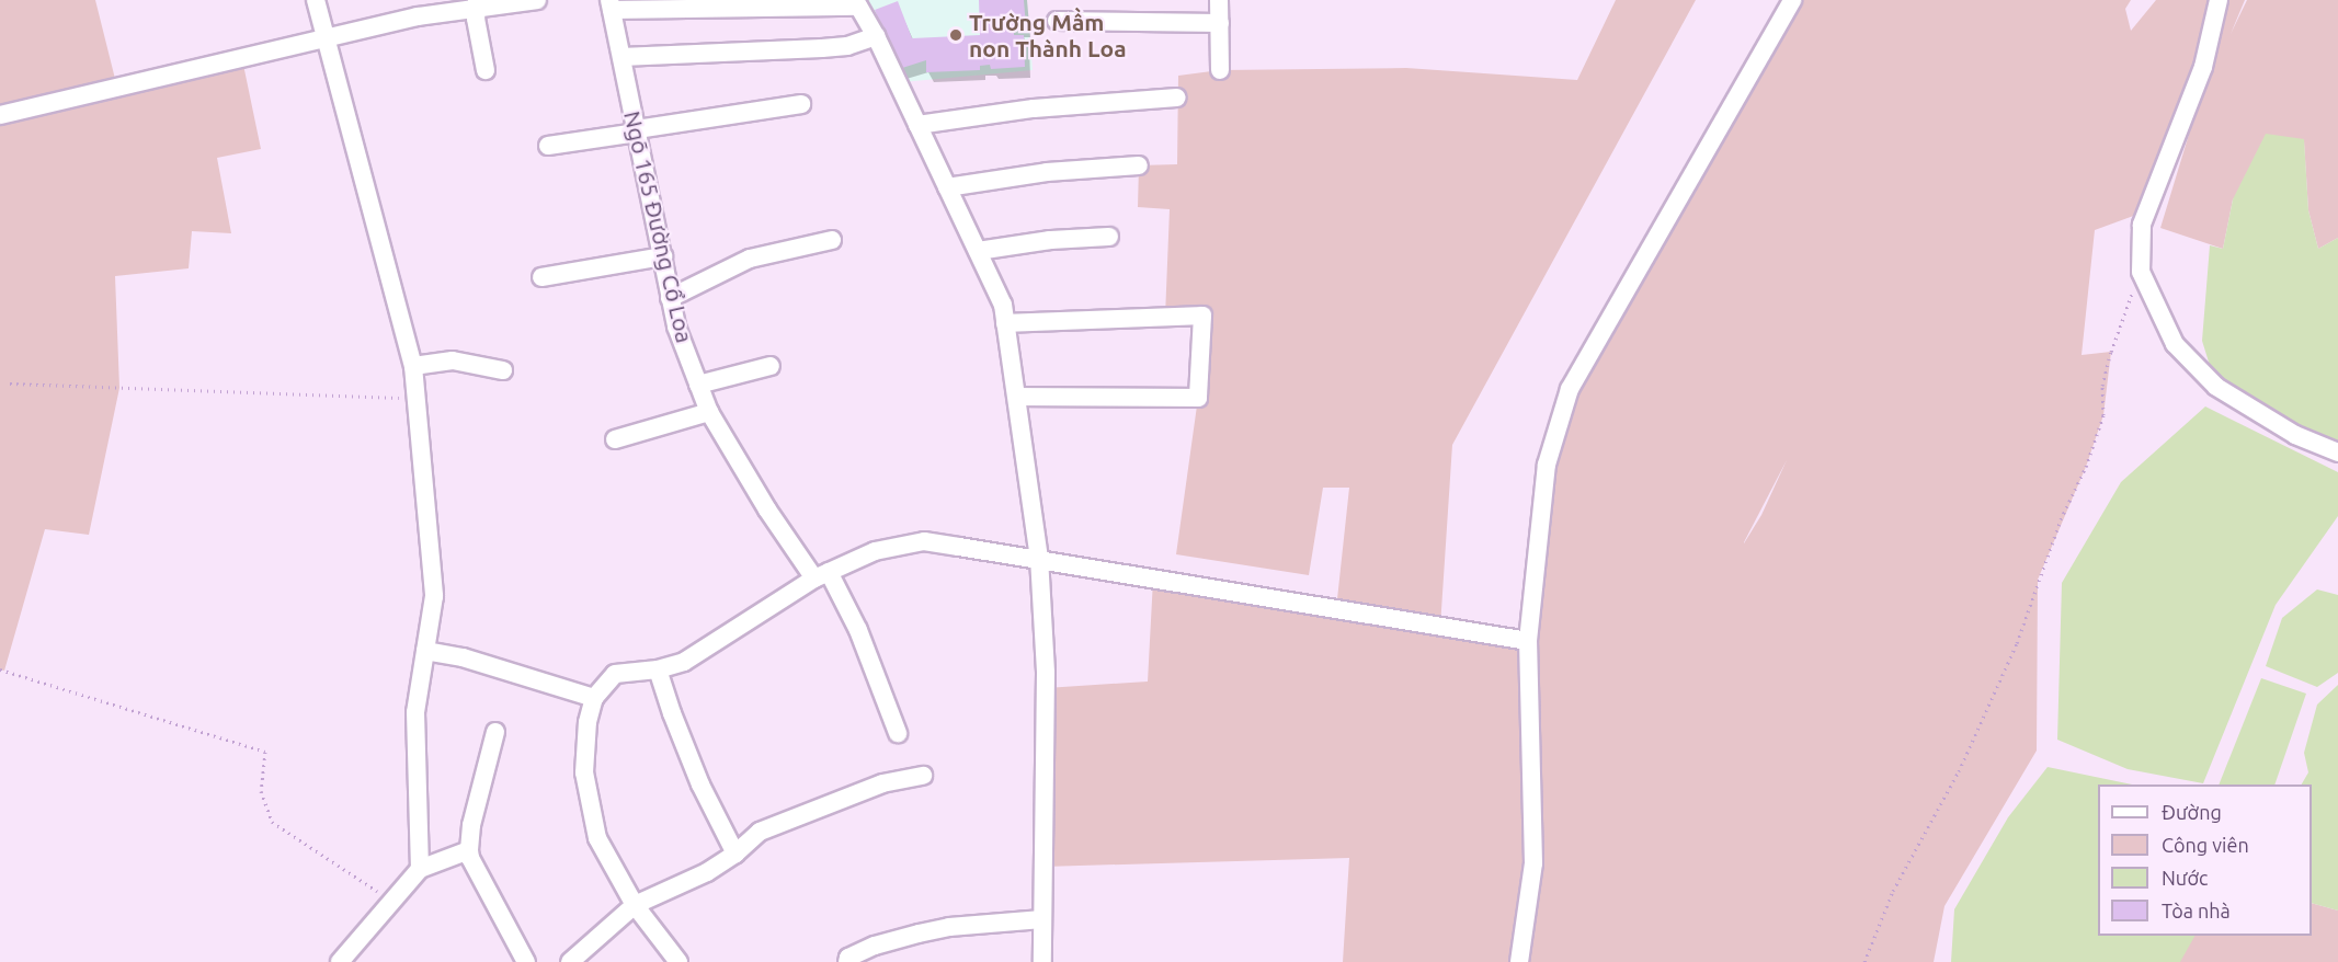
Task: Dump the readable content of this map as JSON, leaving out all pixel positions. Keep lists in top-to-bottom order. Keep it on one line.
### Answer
{"streets":{"street":["Ngõ 165 Đường Cổ Loa"]},"places":["Trường Mầm non Thành Loa"],"legend":["Đường","Công viên","Nước","Tòa nhà"]}
